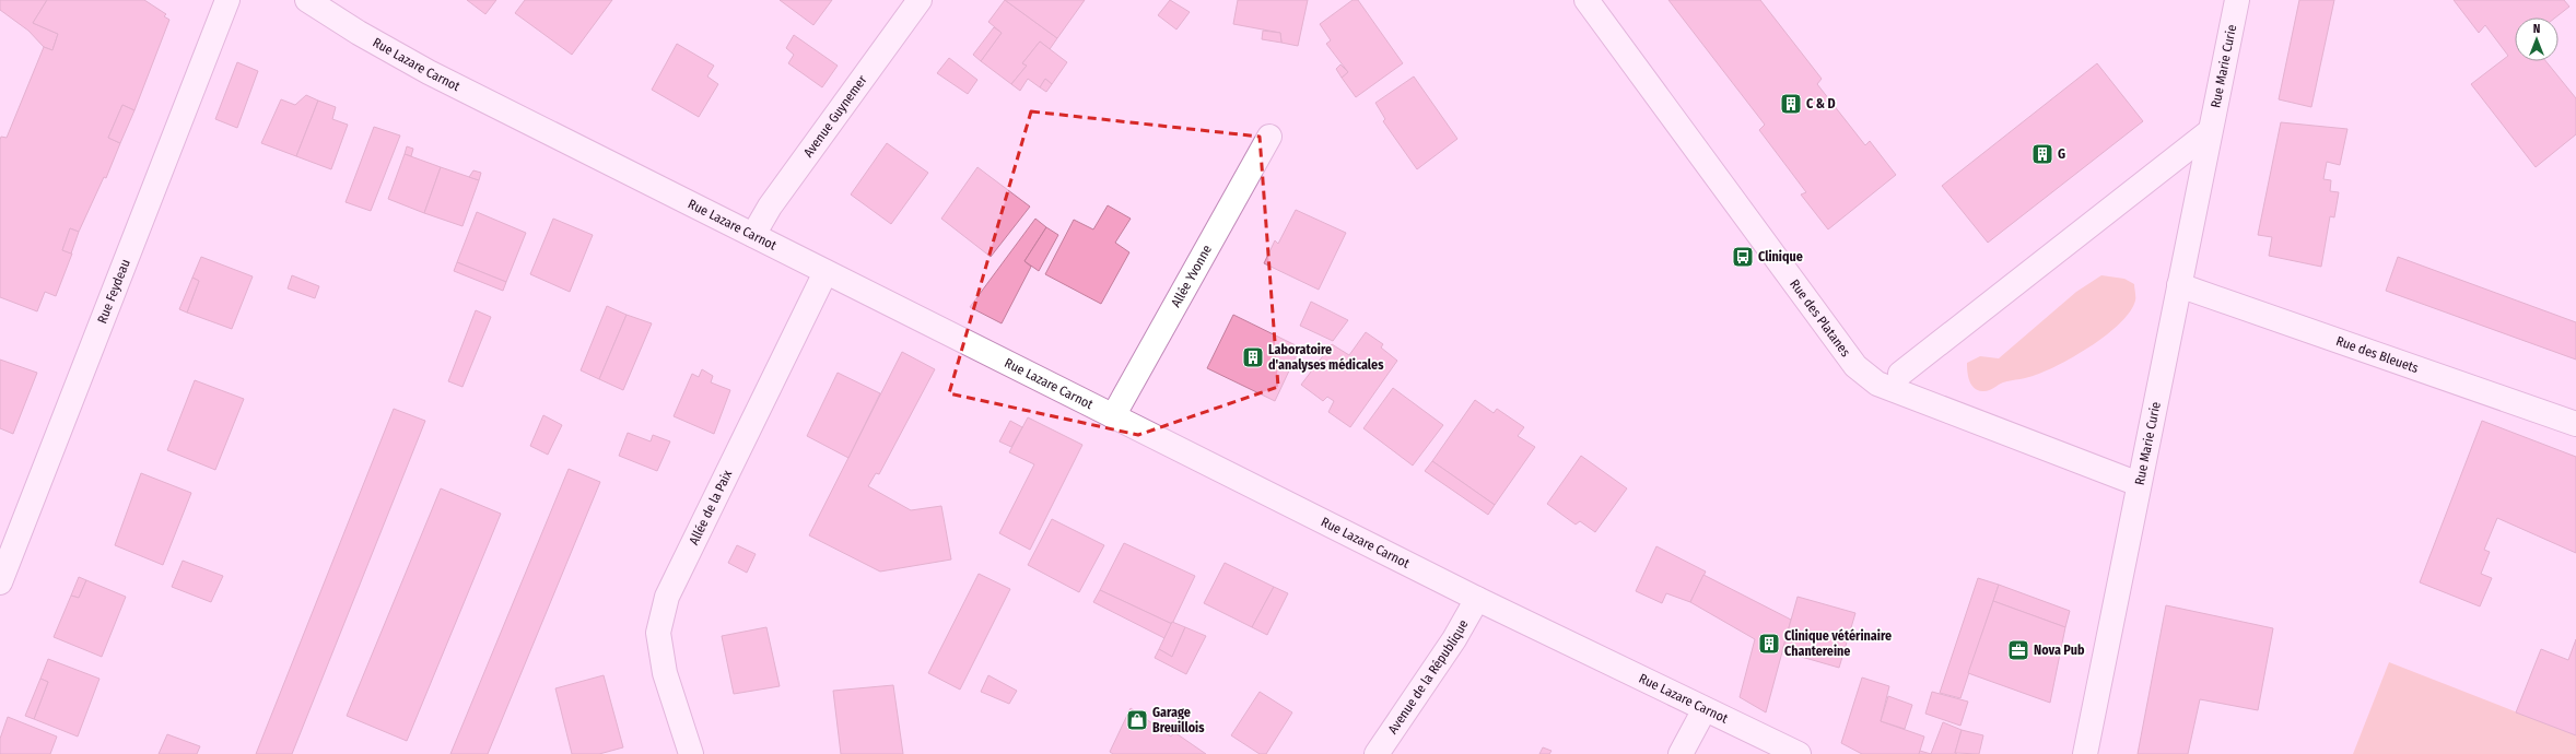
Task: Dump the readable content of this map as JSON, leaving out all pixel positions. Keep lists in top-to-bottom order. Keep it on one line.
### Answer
{"streets":{"street":["Rue Lazare Carnot","Rue Marie Curie","Avenue Guynemer","Allée Yvonne","Rue Feydeau","Rue des Platanes","Rue des Bleuets","Allée de la Paix","Avenue de la République"]},"crossings":[["Rue Lazare Carnot","Avenue Guynemer"],["Rue Lazare Carnot","Allée Yvonne"],["Rue Lazare Carnot","Allée de la Paix"],["Rue Lazare Carnot","Avenue de la République"],["Rue Marie Curie","Rue des Platanes"],["Rue Marie Curie","Rue des Bleuets"]],"places":{"building":["C & D","G","Laboratoire d'analyses médicales","Clinique vétérinaire Chantereine"],"bus stop":["Clinique"],"office":["Nova Pub"],"shop":["Garage Breuillois"]},"north":"top"}
